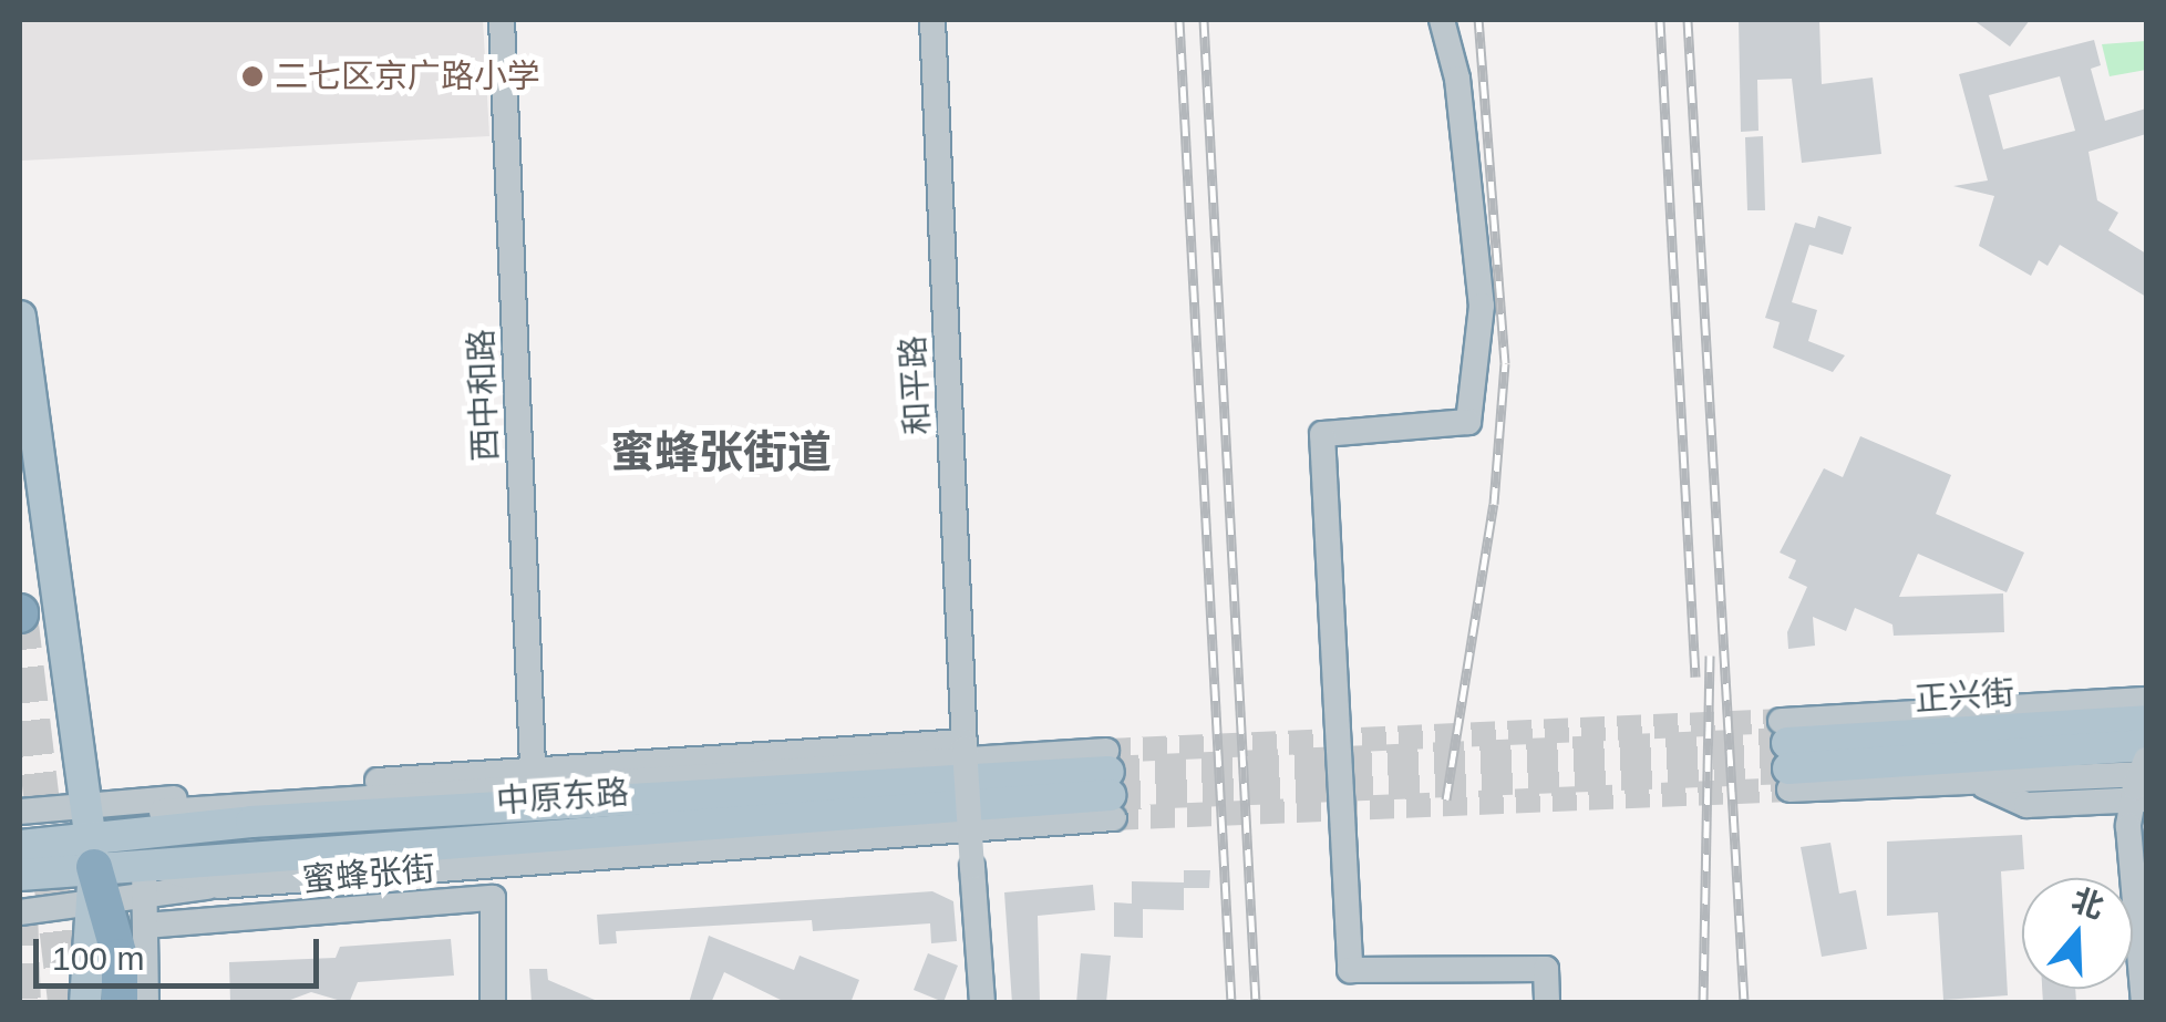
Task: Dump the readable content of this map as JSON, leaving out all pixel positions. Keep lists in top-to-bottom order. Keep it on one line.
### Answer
{"streets":{"main road":["正兴街","中原东路"],"street":["和平路","西中和路","蜜蜂张街"]},"districts":["蜜蜂张街道"],"places":["二七区京广路小学"],"scale_bar":"100 m","north":"top"}
